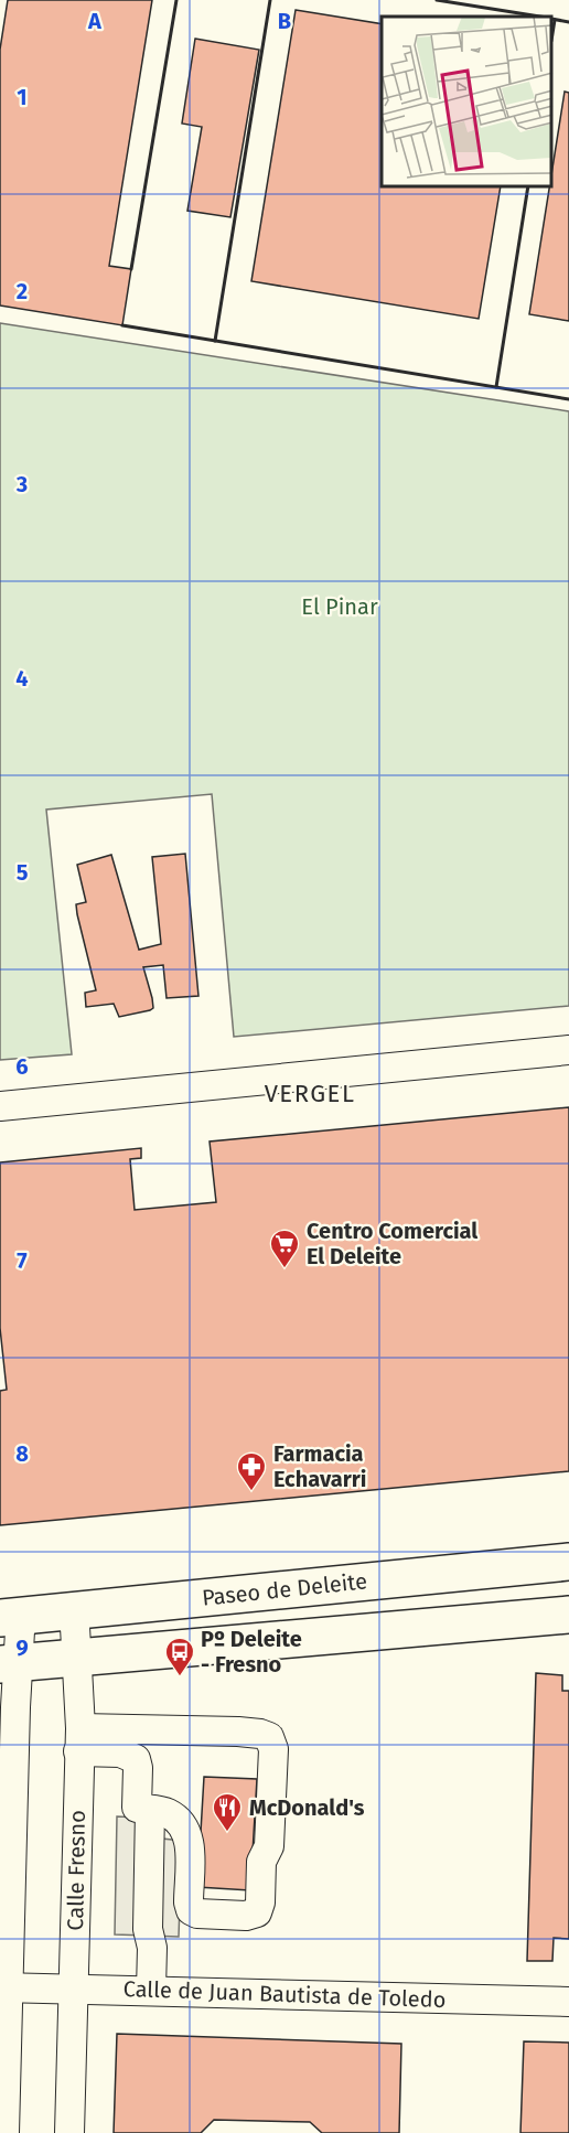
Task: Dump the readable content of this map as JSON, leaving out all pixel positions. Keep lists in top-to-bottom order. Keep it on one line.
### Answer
{"streets":{"main road":["Paseo de Deleite"],"street":["Calle Fresno","Calle de Juan Bautista de Toledo"]},"crossings":[["Paseo de Deleite","Calle Fresno"],["Calle Fresno","Calle de Juan Bautista de Toledo"]],"districts":["VERGEL"],"parks":["El Pinar"],"places":{"supermarket":["Centro Comercial El Deleite"],"pharmacy":["Farmacia Echavarri"],"bus stop":["Pº Deleite - Fresno"],"restaurant":["McDonald's"]},"grid":{"columns":["A","B"],"rows":["1","2","3","4","5","6","7","8","9"]}}
